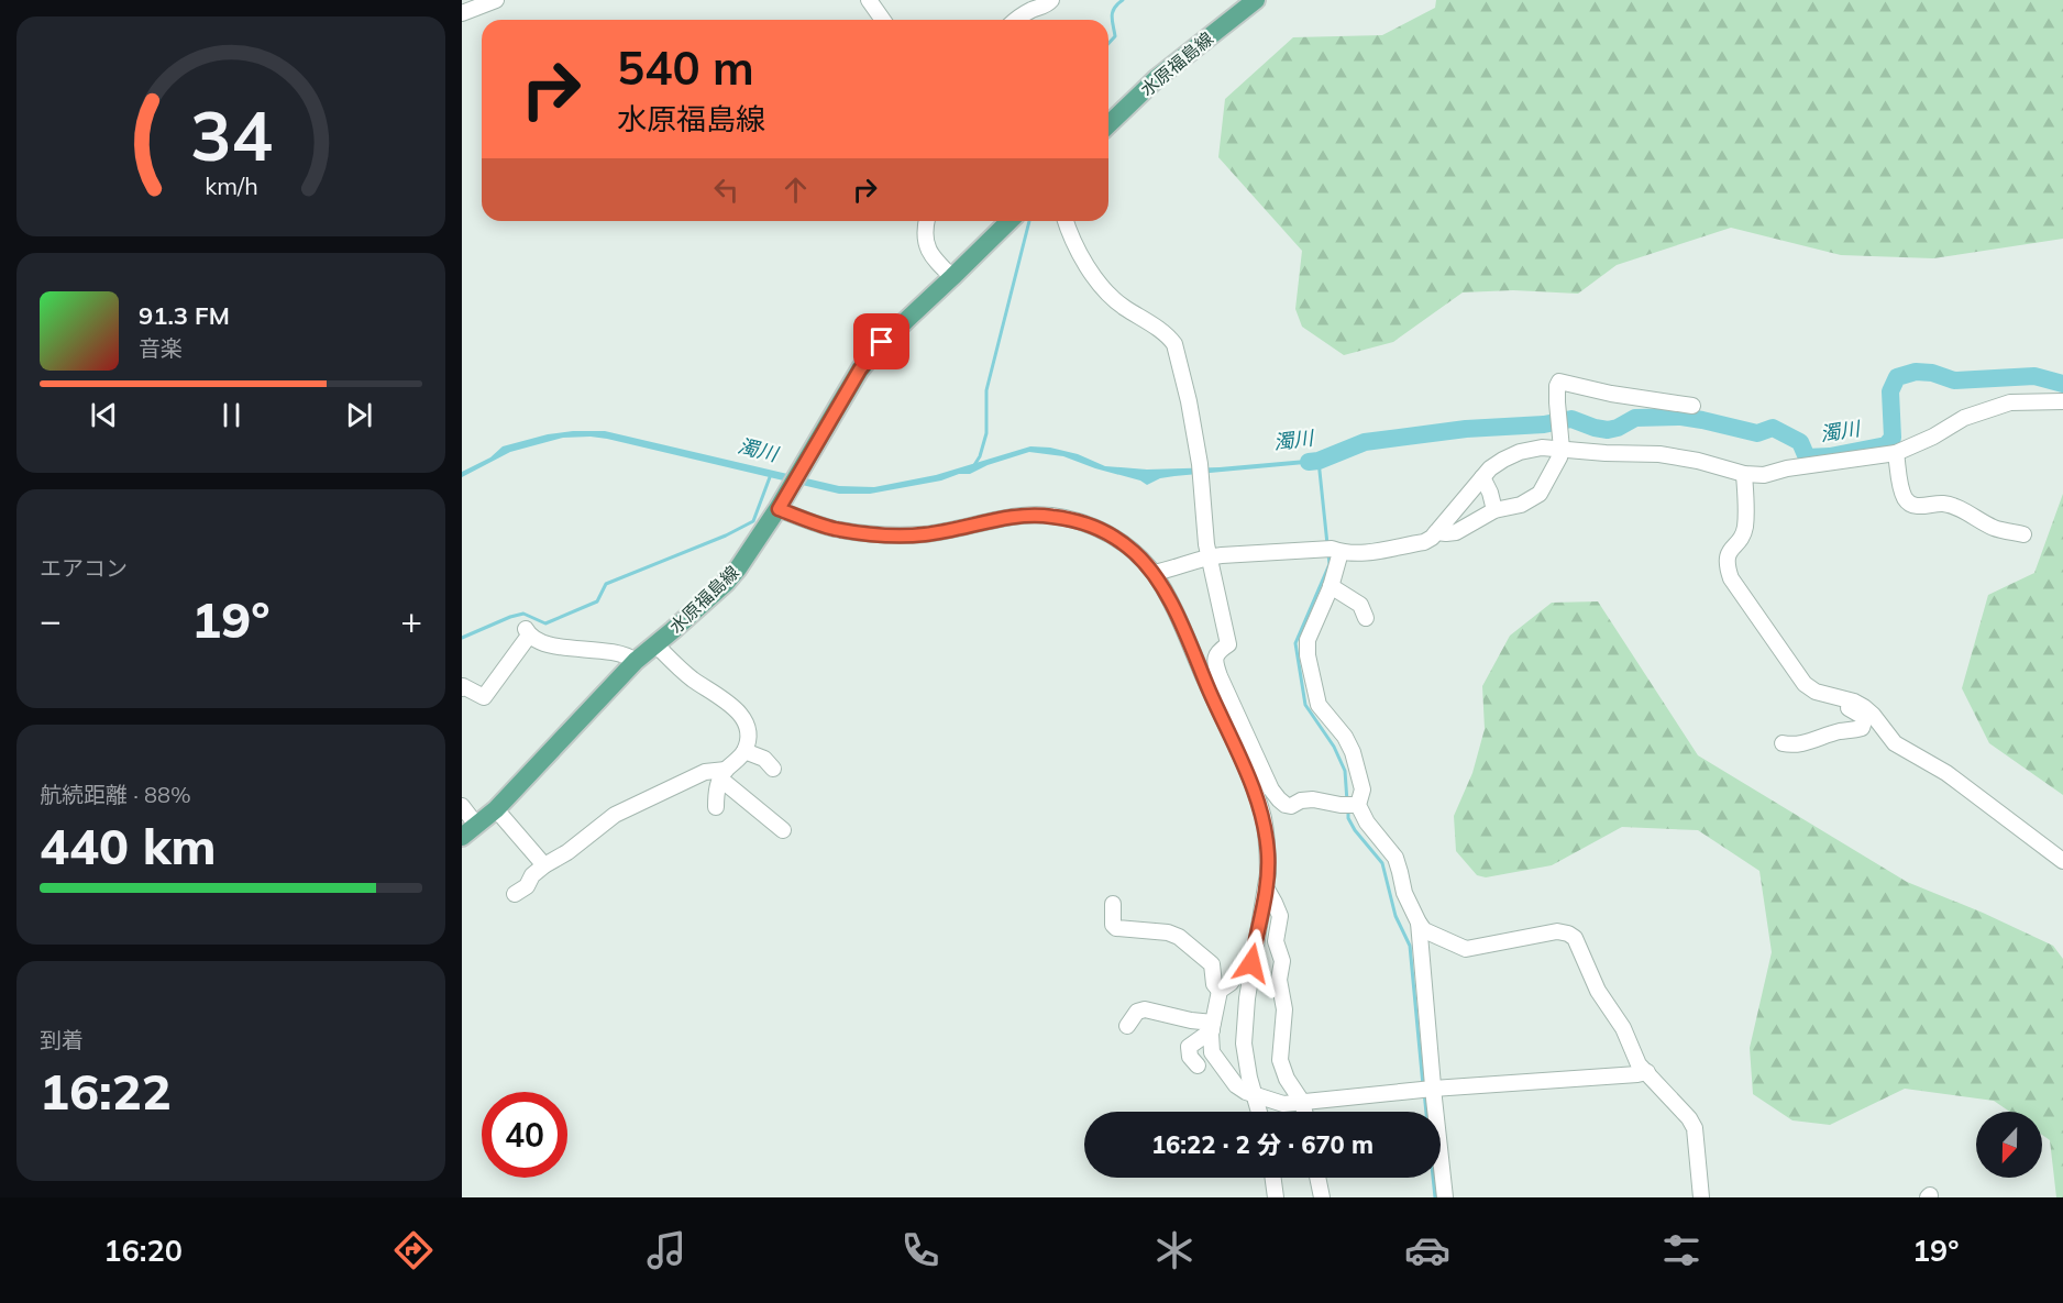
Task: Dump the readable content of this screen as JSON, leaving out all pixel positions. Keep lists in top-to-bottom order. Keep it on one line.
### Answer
{"streets":{"main road":["水原福島線"]},"water":["濁川"],"north":"bottom","page":{"turn":["540 m","水原福島線"],"song":["91.3 FM","音楽"],"tile":["エアコン",["航続距離 · 88%","440 km"],["到着","16:22"]],"heat":["−","19°","+"],"limit":"40","trip":"16:22 · 2 分 · 670 m","tabs":["16:20","19°"],"gauge":["34","km/h"]}}
